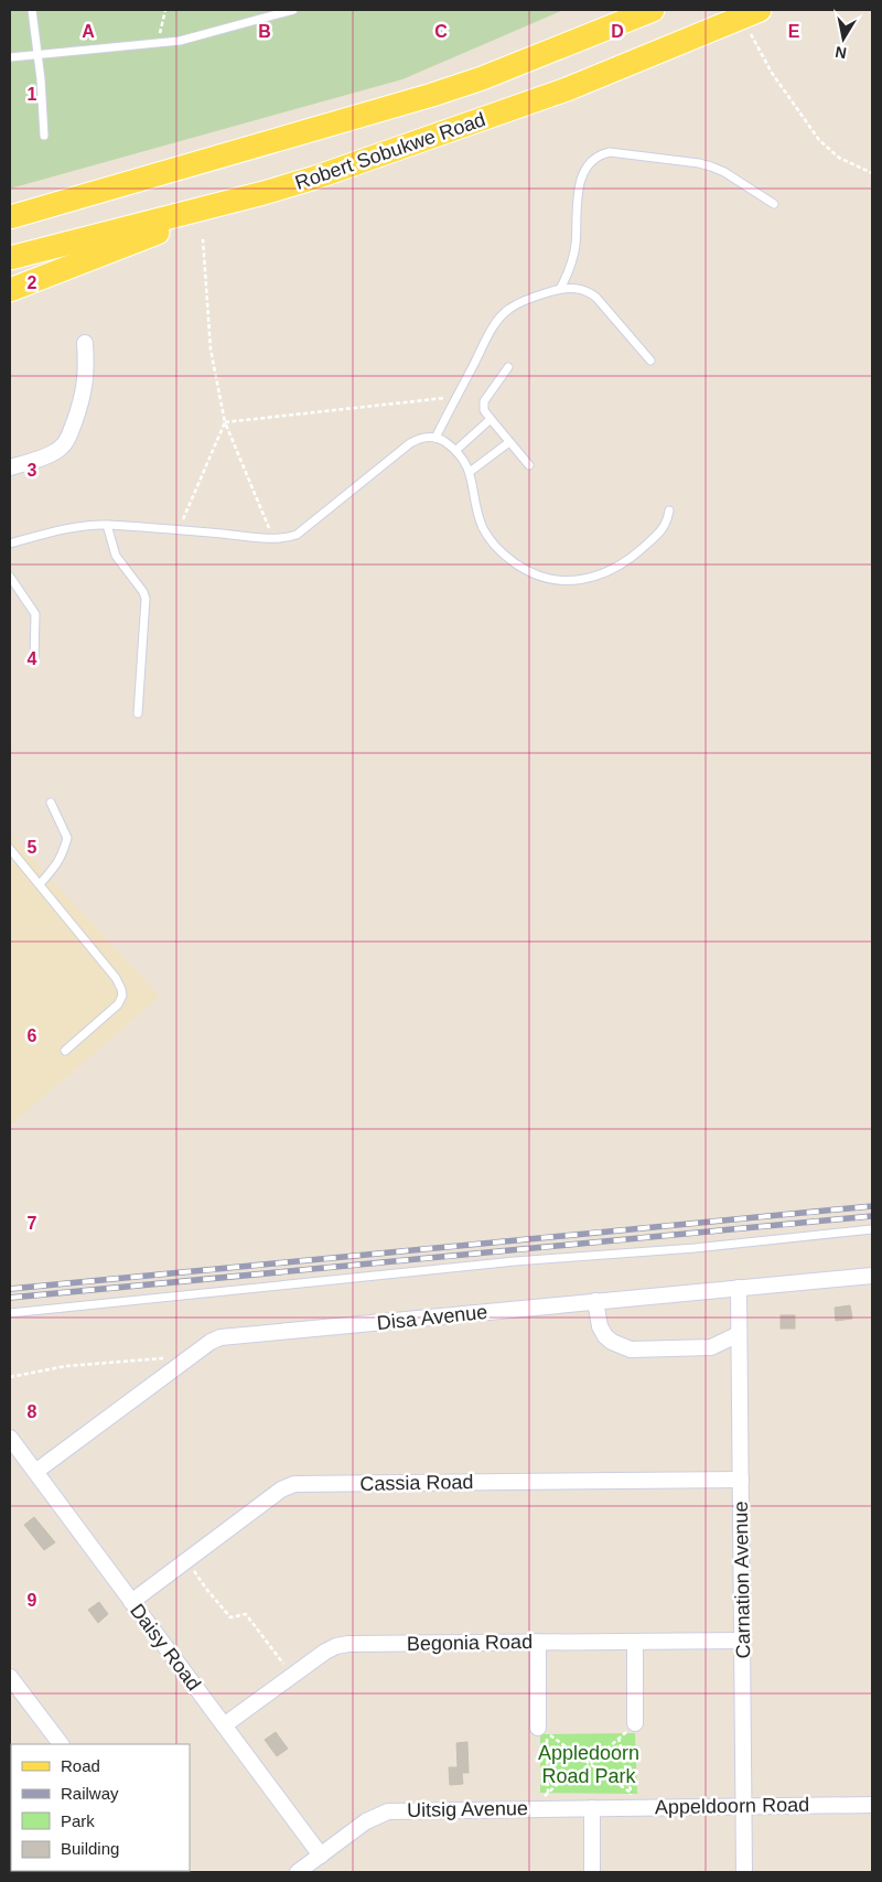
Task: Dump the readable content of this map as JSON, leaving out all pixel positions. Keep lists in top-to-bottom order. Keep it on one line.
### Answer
{"streets":{"main road":["Robert Sobukwe Road"],"street":["Disa Avenue","Cassia Road","Carnation Avenue","Begonia Road","Daisy Road","Appeldoorn Road","Uitsig Avenue"]},"crossings":[["Disa Avenue","Carnation Avenue"],["Disa Avenue","Daisy Road"],["Cassia Road","Carnation Avenue"],["Cassia Road","Daisy Road"],["Carnation Avenue","Begonia Road"],["Carnation Avenue","Appeldoorn Road"],["Begonia Road","Daisy Road"],["Daisy Road","Uitsig Avenue"],["Appeldoorn Road","Uitsig Avenue"]],"parks":["Appledoorn Road Park"],"legend":["Road","Railway","Park","Building"],"north":"bottom","grid":{"columns":["A","B","C","D","E"],"rows":["1","2","3","4","5","6","7","8","9"]}}
